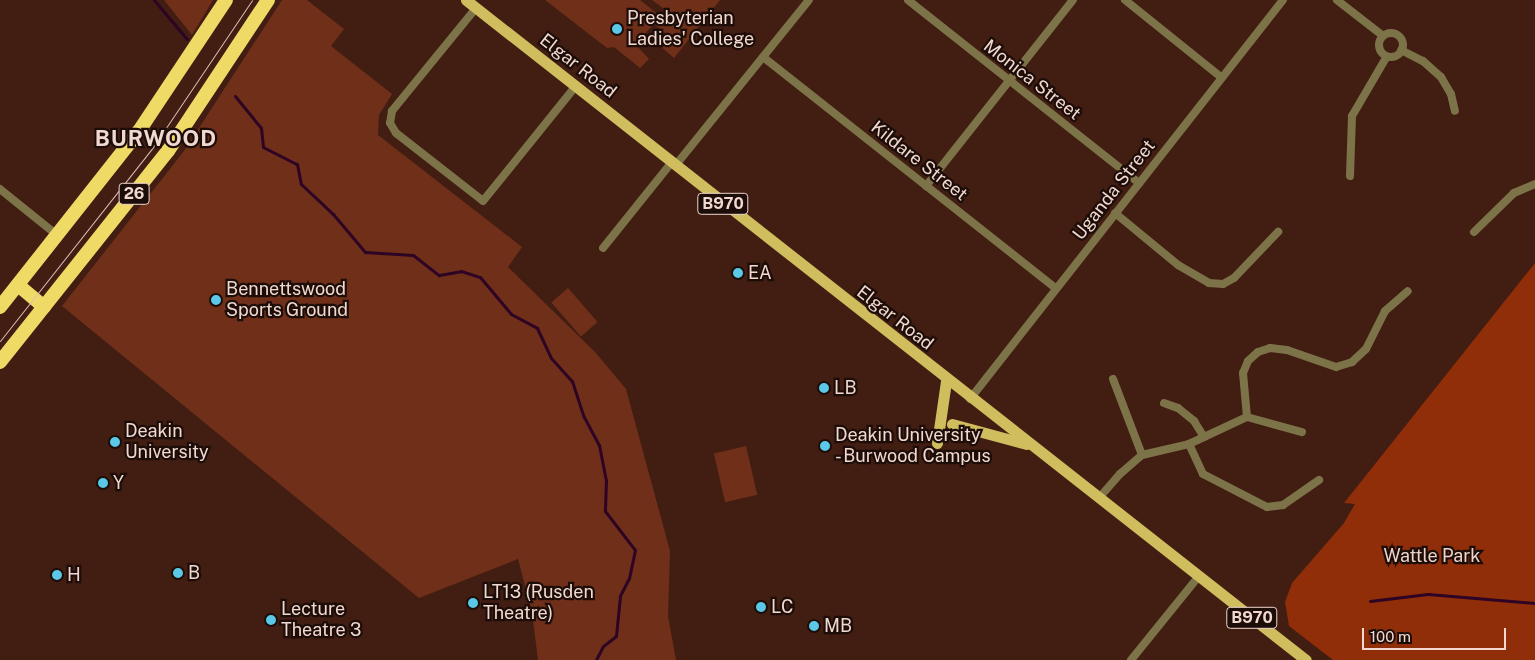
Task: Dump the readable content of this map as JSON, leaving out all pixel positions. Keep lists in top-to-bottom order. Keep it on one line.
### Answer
{"streets":{"highway":["26"],"main road":["Elgar Road","B970"],"street":["Monica Street","Kildare Street","Uganda Street"]},"crossings":[["Elgar Road","Uganda Street"],["Monica Street","Uganda Street"],["Kildare Street","Uganda Street"]],"districts":["BURWOOD"],"parks":["Wattle Park"],"places":["Presbyterian Ladies' College","EA","Bennettswood Sports Ground","LB","Deakin University","Deakin University - Burwood Campus","Y","B","H","LT13 (Rusden Theatre)","LC","Lecture Theatre 3","MB"],"scale_bar":"100 m"}
